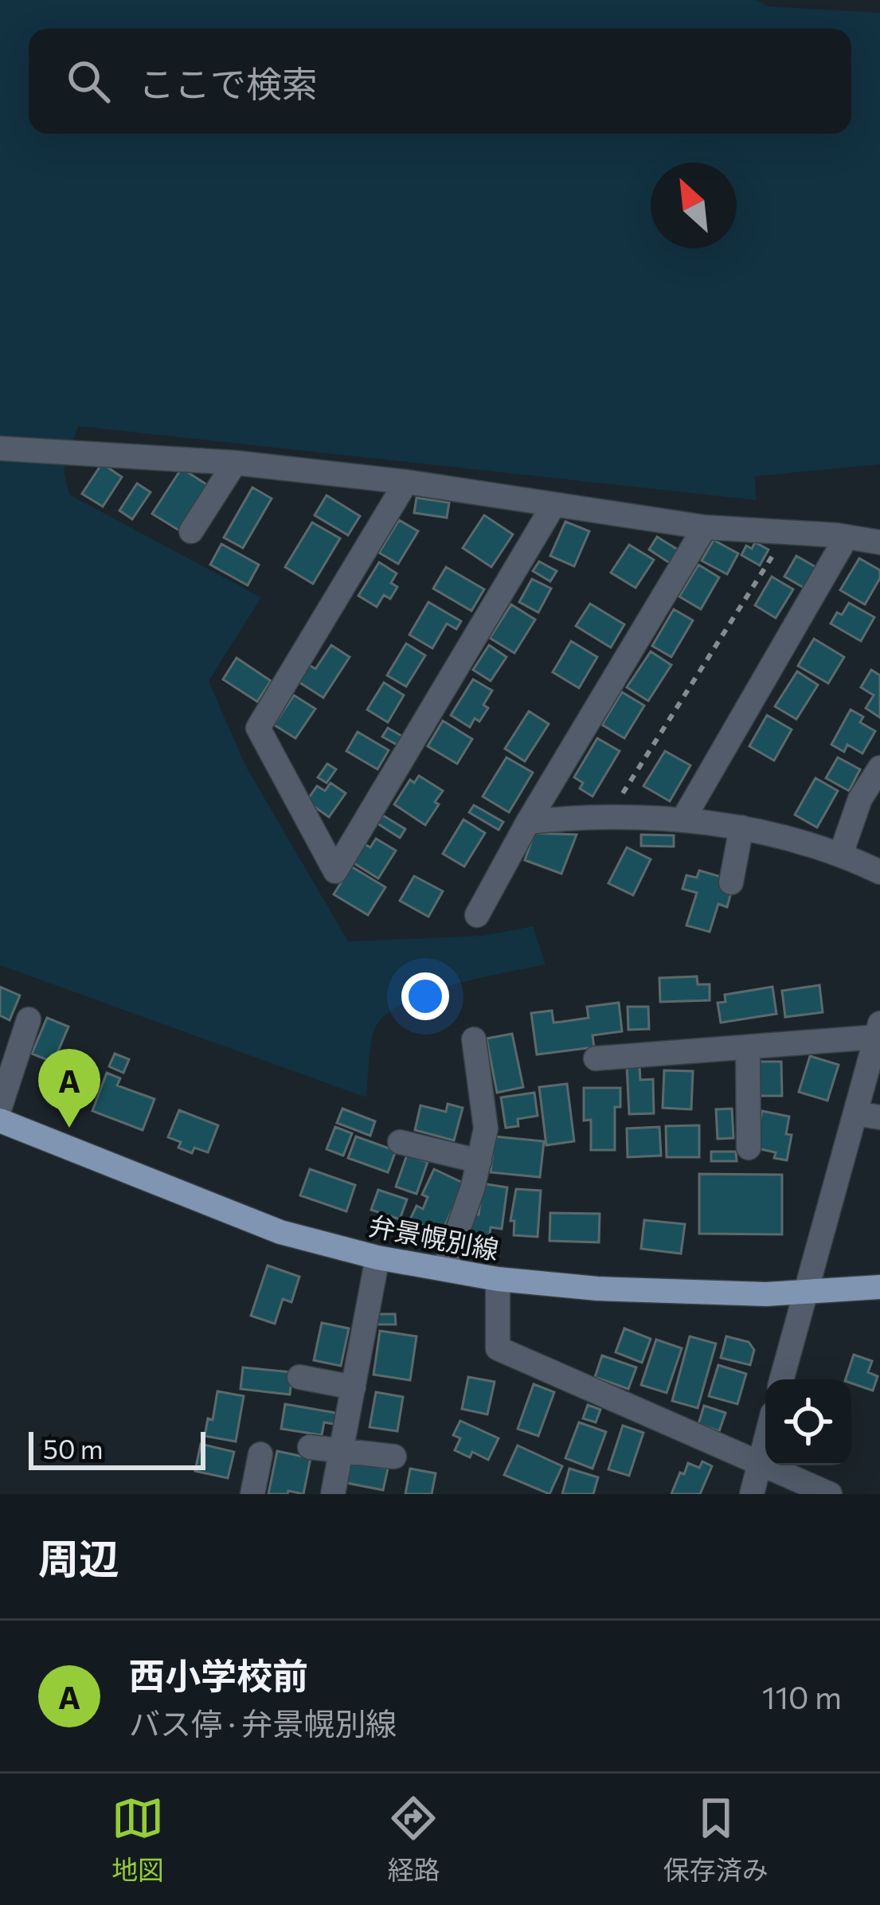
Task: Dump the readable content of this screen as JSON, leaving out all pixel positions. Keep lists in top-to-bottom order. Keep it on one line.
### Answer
{"streets":{"main road":["弁景幌別線"]},"scale_bar":"50 m","north":"top left","page":{"search":"ここで検索","pins":"A","scale":"50 m","heading":"周辺","list":[{"mark":"A","name":"西小学校前","note":"バス停 · 弁景幌別線","value":"110 m"}],"nav":["地図","経路","保存済み"]}}
